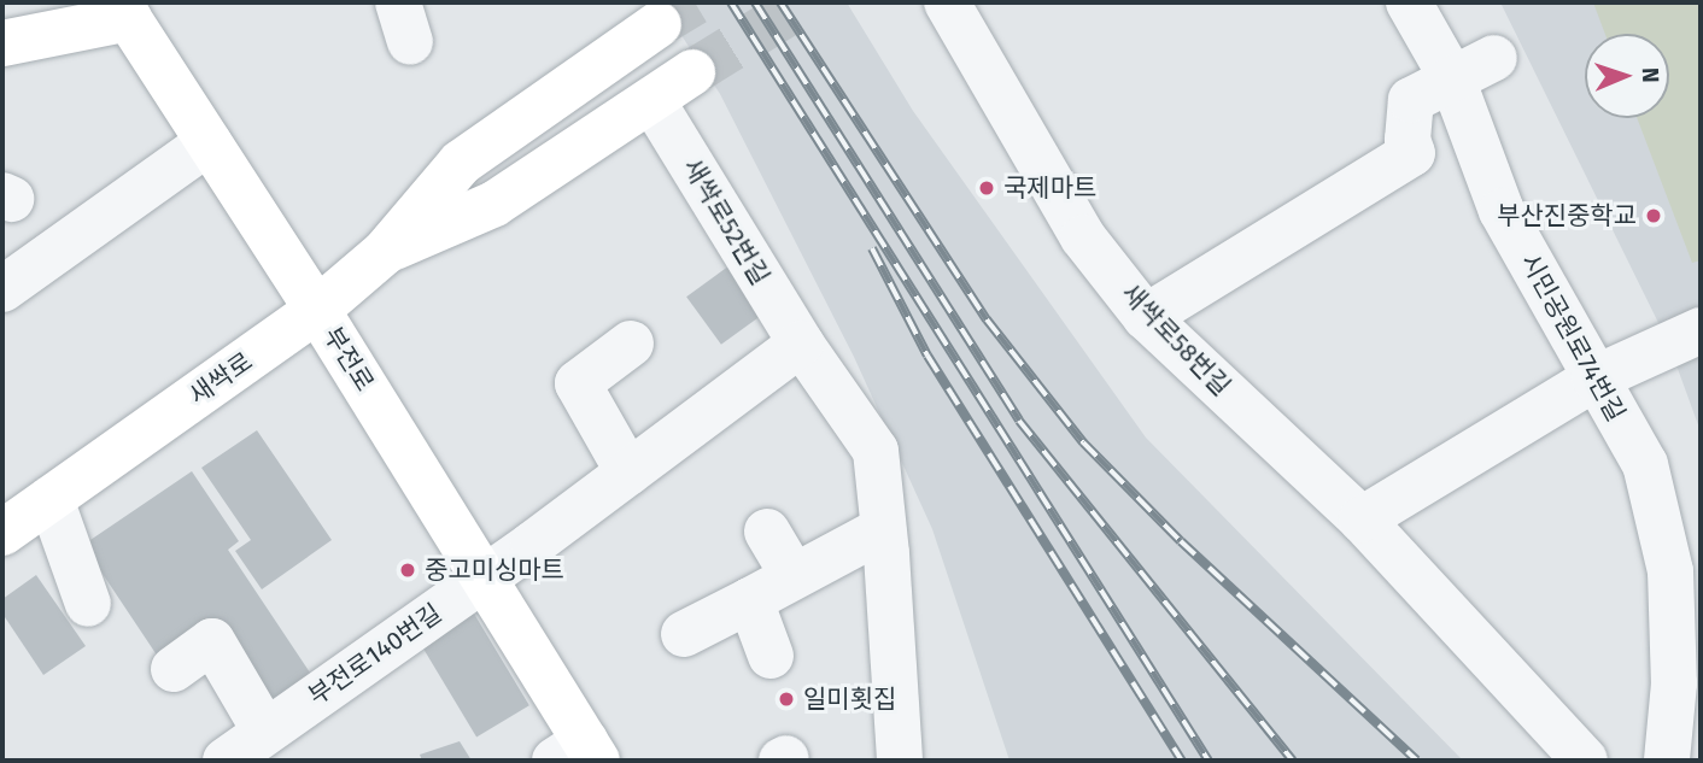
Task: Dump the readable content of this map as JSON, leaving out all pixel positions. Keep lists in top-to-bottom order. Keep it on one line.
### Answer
{"streets":{"main road":["부전로","새싹로"],"street":["새싹로52번길","시민공원로74번길","새싹로58번길","부전로140번길"]},"crossings":[["새싹로52번길","새싹로"],["부전로","새싹로"],["부전로","부전로140번길"]],"places":["국제마트","부산진중학교","중고미싱마트","일미횟집"],"north":"right"}
